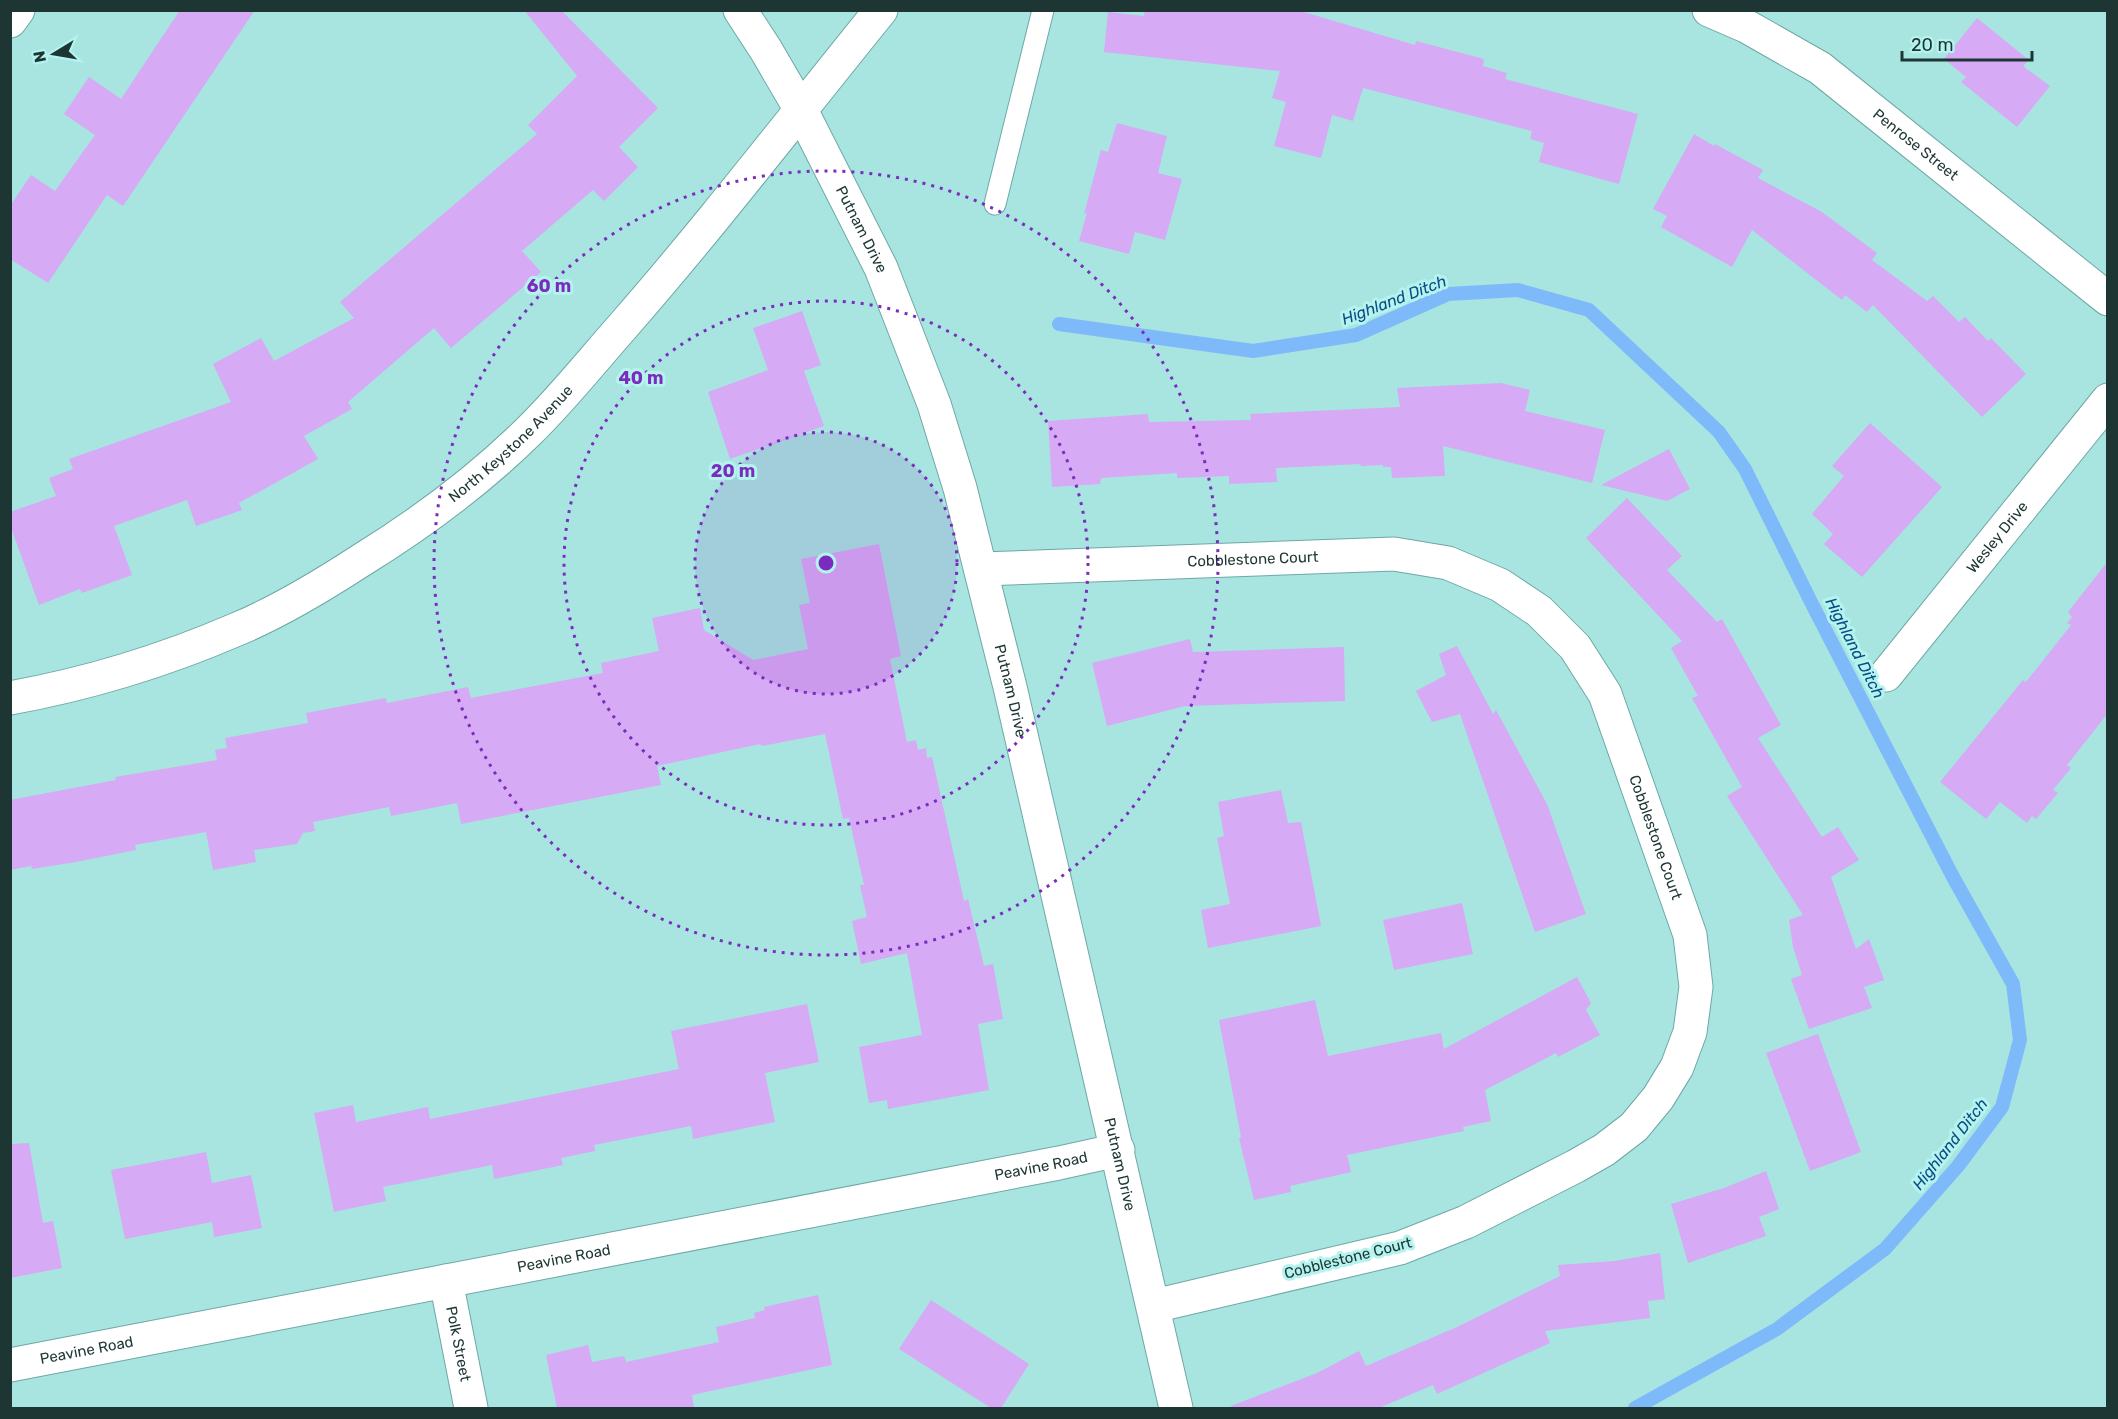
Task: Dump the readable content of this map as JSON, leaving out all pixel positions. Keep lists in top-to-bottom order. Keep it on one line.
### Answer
{"streets":{"street":["Penrose Street","Putnam Drive","North Keystone Avenue","Wesley Drive","Cobblestone Court","Peavine Road","Polk Street"]},"crossings":[["Putnam Drive","North Keystone Avenue"],["Putnam Drive","Cobblestone Court"],["Putnam Drive","Peavine Road"],["Peavine Road","Polk Street"]],"water":["Highland Ditch"],"scale_bar":"20 m","north":"left","rings":["60 m","40 m","20 m"]}
